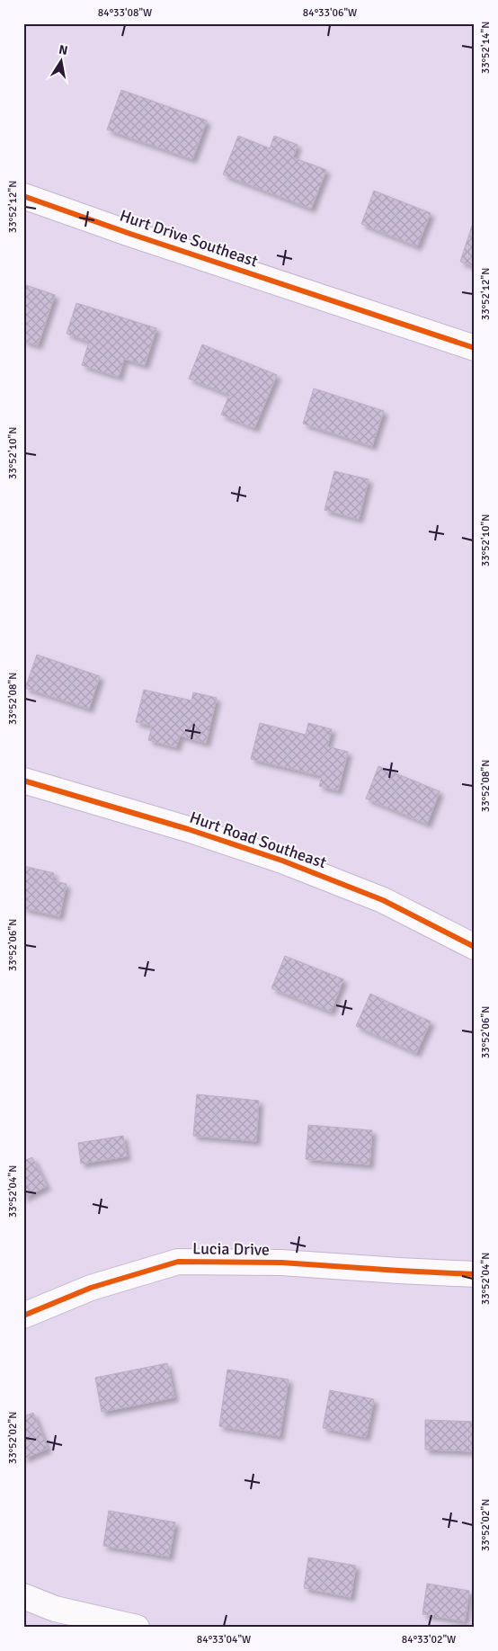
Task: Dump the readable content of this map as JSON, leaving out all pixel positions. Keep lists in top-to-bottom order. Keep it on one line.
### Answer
{"streets":{"street":["Hurt Drive Southeast","Hurt Road Southeast","Lucia Drive"]},"north":"top","coordinates":["84°33'08\"W","84°33'06\"W","33°52'14\"N","33°52'12\"N","33°52'10\"N","33°52'08\"N","33°52'06\"N","33°52'04\"N","33°52'02\"N","84°33'04\"W","84°33'02\"W"]}
